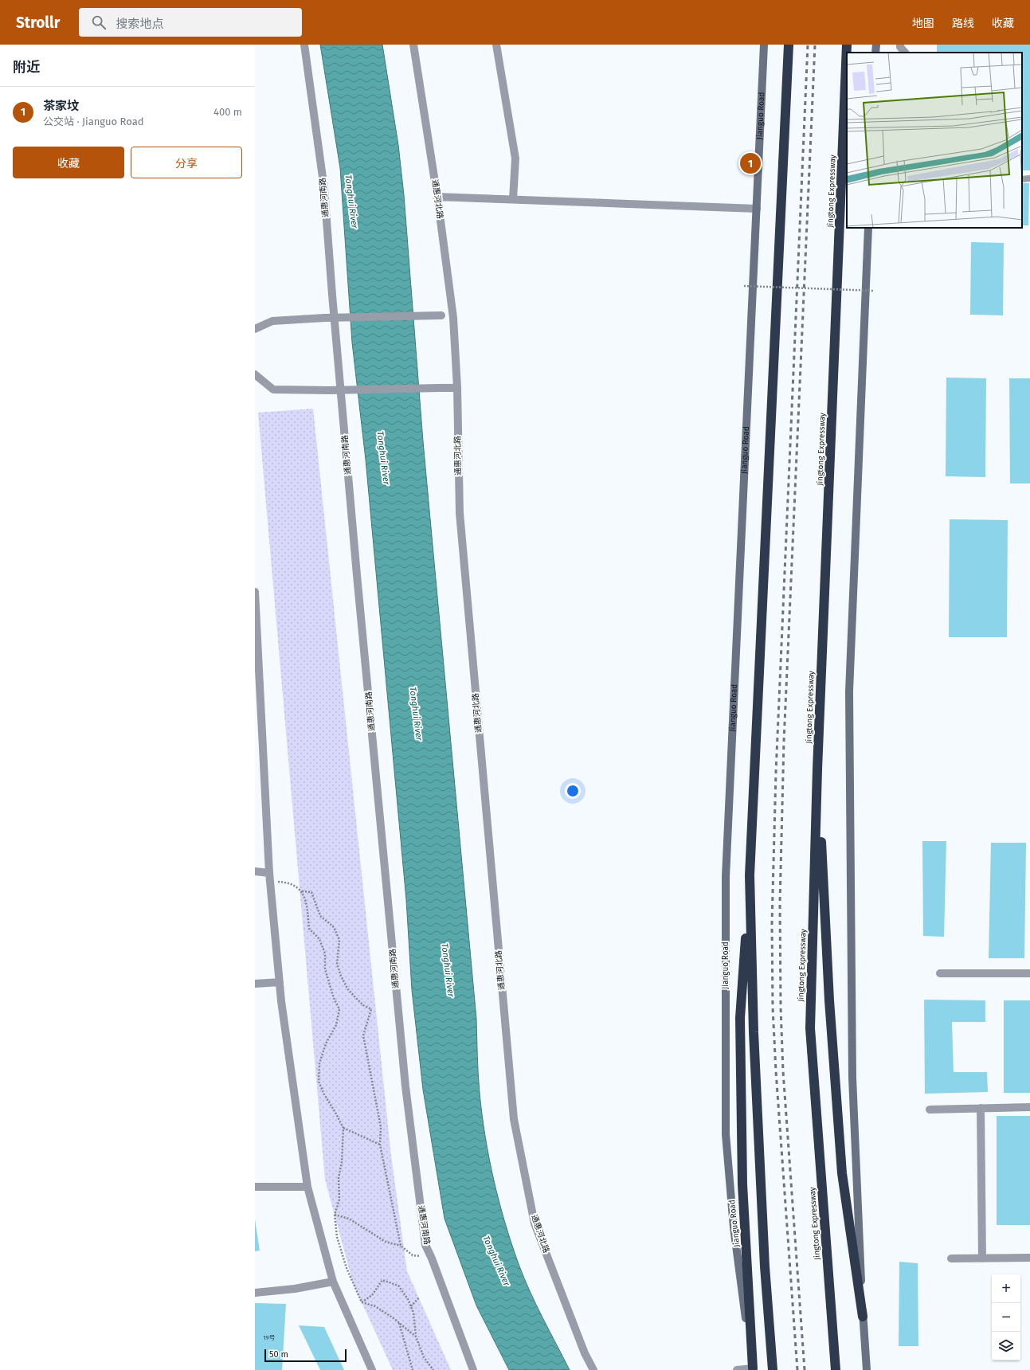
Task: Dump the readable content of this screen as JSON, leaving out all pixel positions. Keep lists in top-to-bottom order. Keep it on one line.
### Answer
{"streets":{"highway":["Jingtong Expressway"],"main road":["Jianguo Road"],"street":["通惠河南路","通惠河北路"]},"water":["Tonghui River"],"house_numbers":["19号"],"scale_bar":"50 m","page":{"header":"Strollr","search":"搜索地点","nav":["地图","路线","收藏"],"heading":"附近","list":[{"mark":"1","name":"茶家坟","note":"公交站 · Jianguo Road","value":"400 m"}],"buttons":["收藏","分享"],"pins":"1","map_buttons":["+","−"],"scale":"50 m"}}
